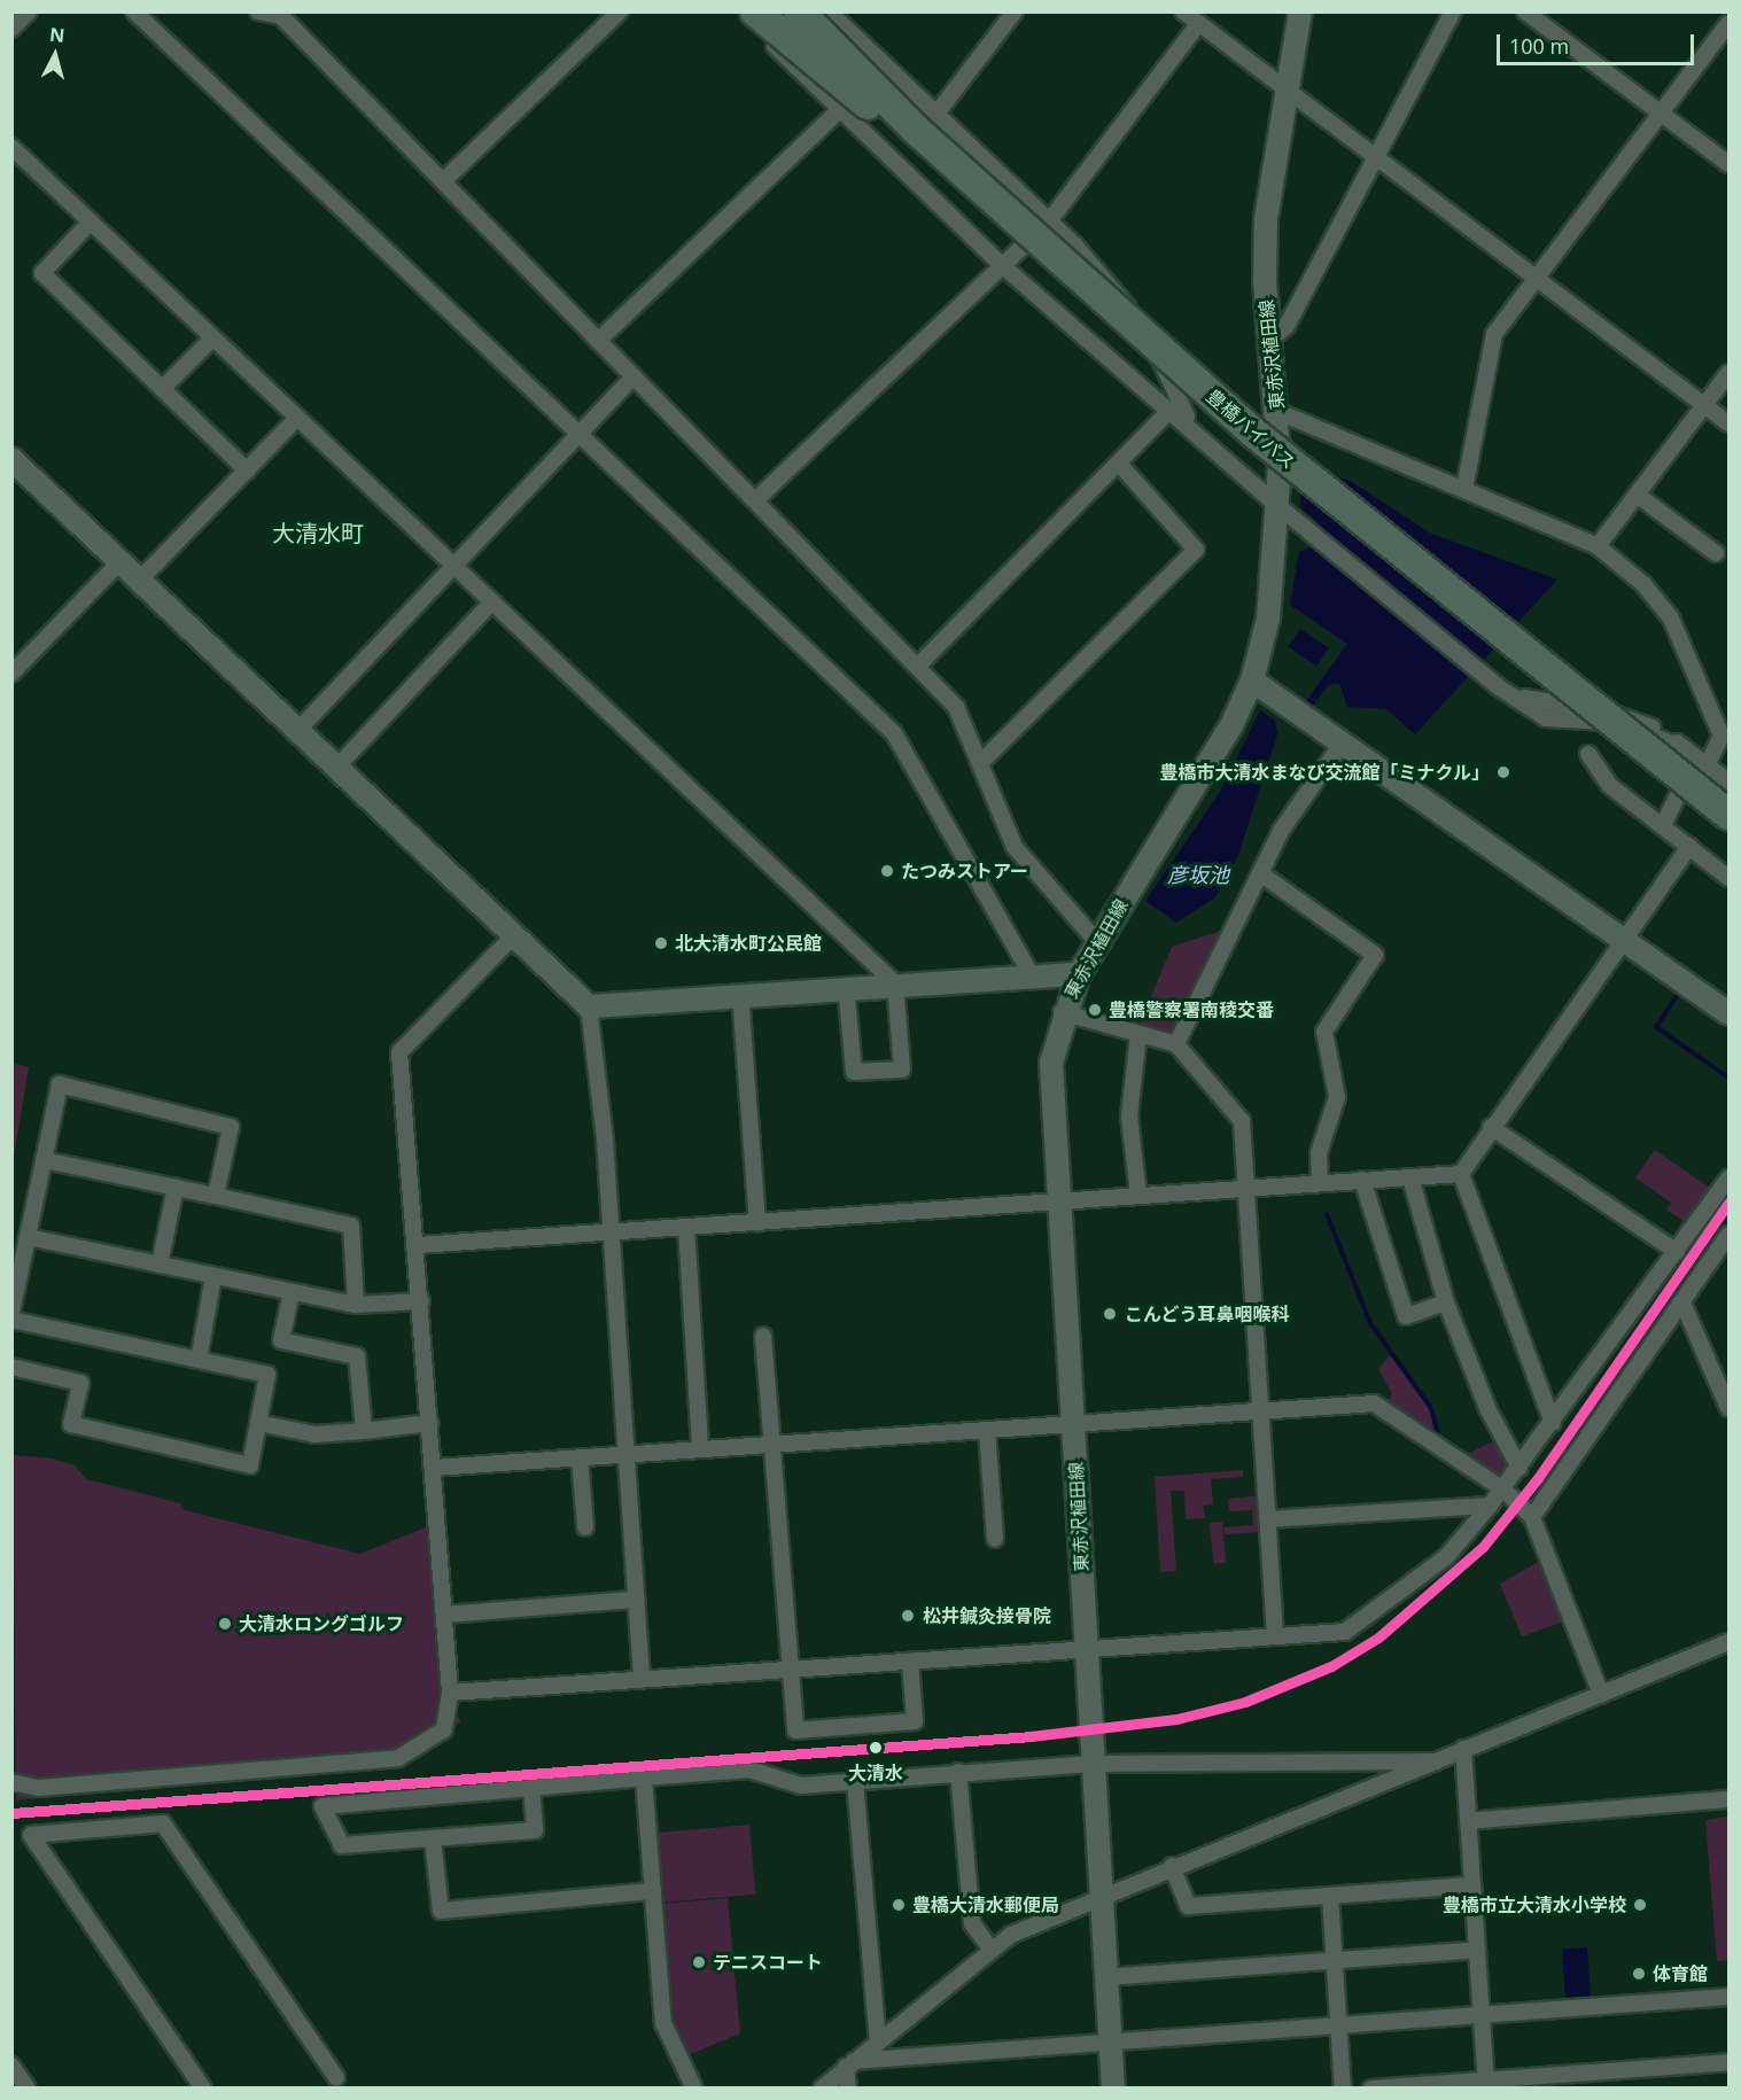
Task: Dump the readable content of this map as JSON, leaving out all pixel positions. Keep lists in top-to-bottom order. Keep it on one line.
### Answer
{"streets":{"highway":["豊橋バイパス"],"main road":["東赤沢植田線"]},"districts":["大清水町"],"water":["彦坂池"],"places":["豊橋市大清水まなび交流館「ミナクル」","たつみストアー","北大清水町公民館","豊橋警察署南稜交番","こんどう耳鼻咽喉科","松井鍼灸接骨院","大清水ロングゴルフ","大清水","豊橋大清水郵便局","豊橋市立大清水小学校","テニスコート","体育館"],"scale_bar":"100 m","north":"top"}
